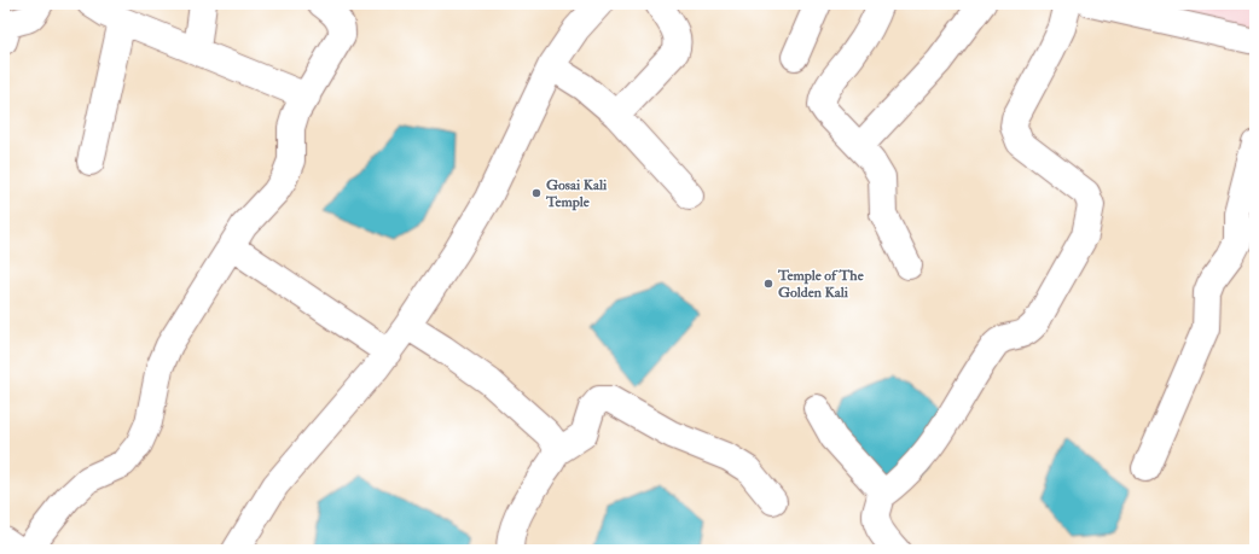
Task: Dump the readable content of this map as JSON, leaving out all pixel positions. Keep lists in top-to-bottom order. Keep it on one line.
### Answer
{"places":["Gosai Kali Temple","Temple of The Golden Kali"]}
